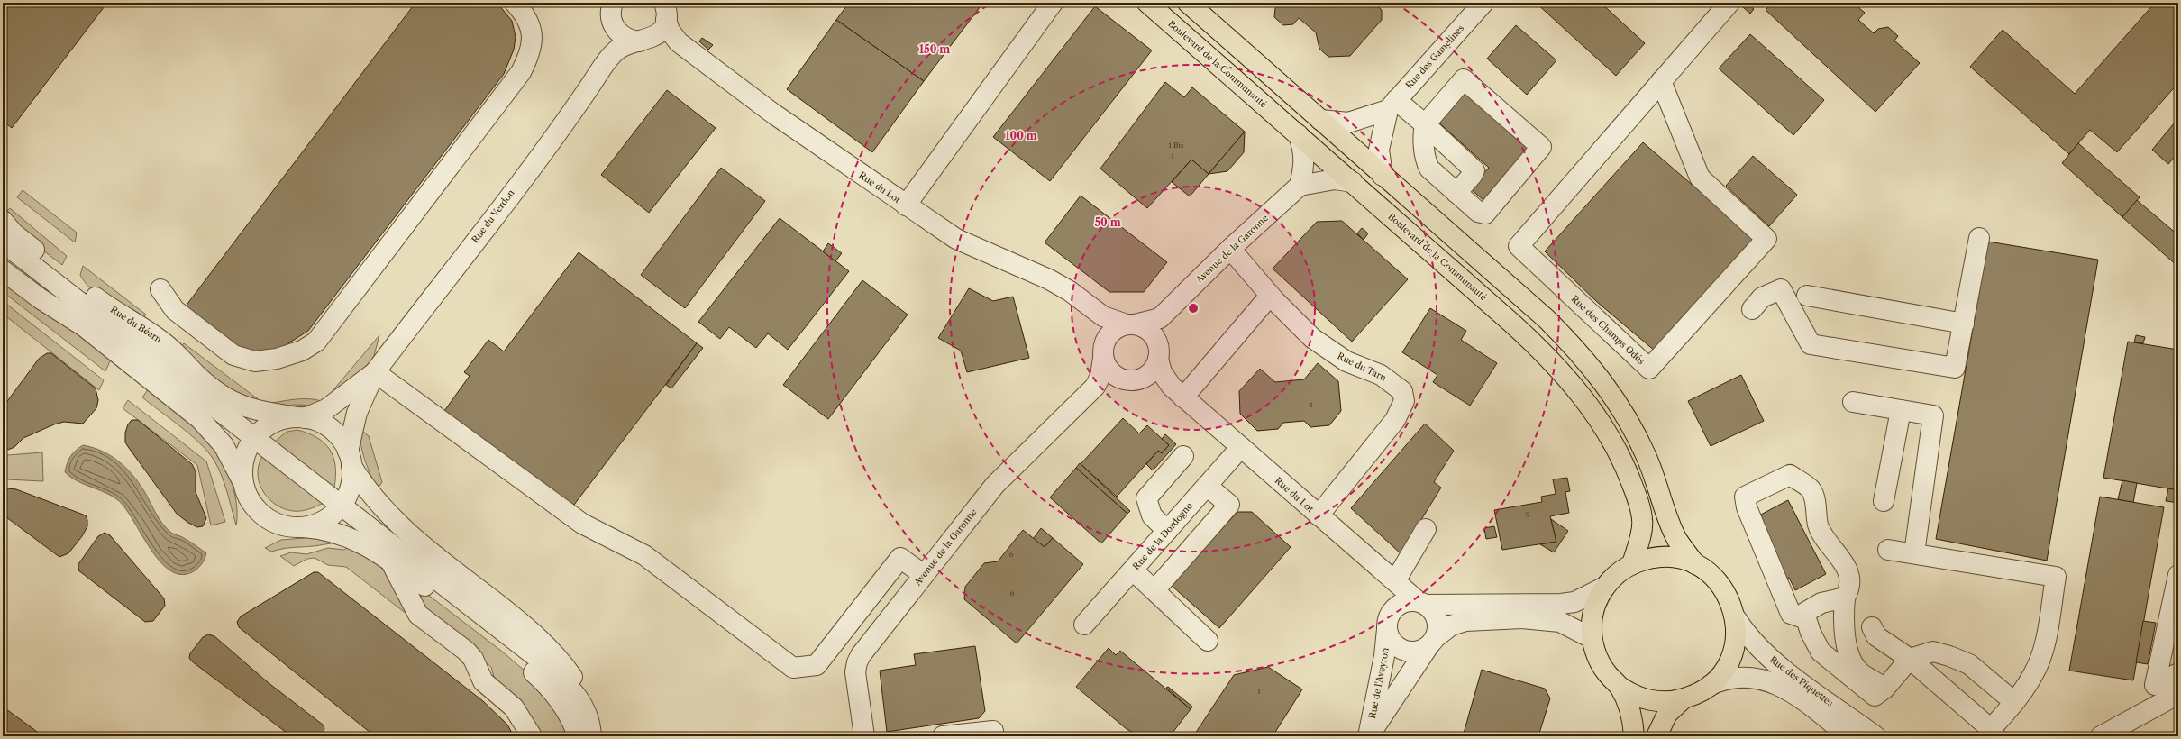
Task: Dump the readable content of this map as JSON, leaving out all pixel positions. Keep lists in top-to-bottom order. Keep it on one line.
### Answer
{"streets":{"main road":["Boulevard de la Communauté"],"street":["Rue des Gamelines","Rue du Lot","Rue du Verdon","Avenue de la Garonne","Rue du Béarn","Rue des Champs Odés","Rue du Tarn","Rue de la Dordogne","Rue des Piquettes","Rue de l'Aveyron"]},"crossings":[["Rue du Lot","Rue du Tarn"],["Rue du Lot","Rue de la Dordogne"],["Rue du Lot","Rue de l'Aveyron"],["Rue du Verdon","Rue du Béarn"],["Avenue de la Garonne","Rue du Tarn"]],"house_numbers":["1 Bis","1","1","9","6","6","1"],"rings":["150 m","100 m","50 m"]}
